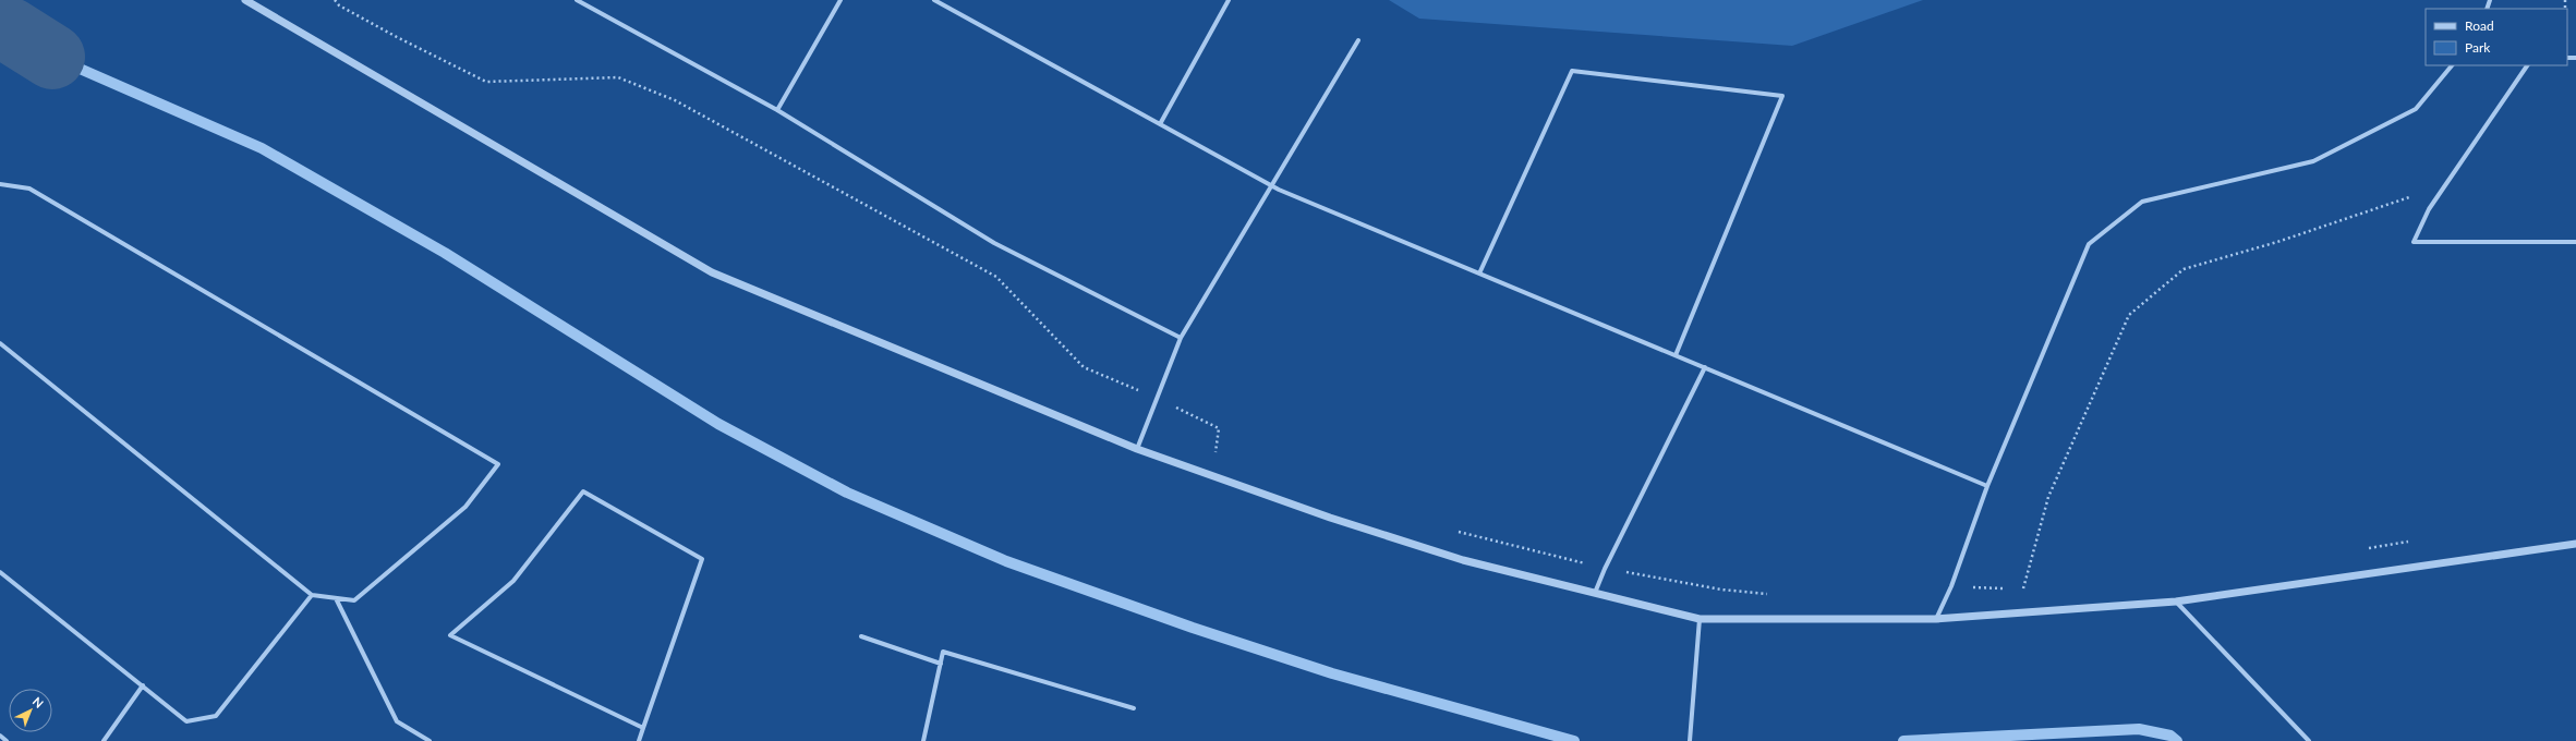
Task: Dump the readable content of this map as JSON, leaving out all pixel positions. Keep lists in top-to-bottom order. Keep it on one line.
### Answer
{"legend":["Road","Park"],"north":"top right"}
